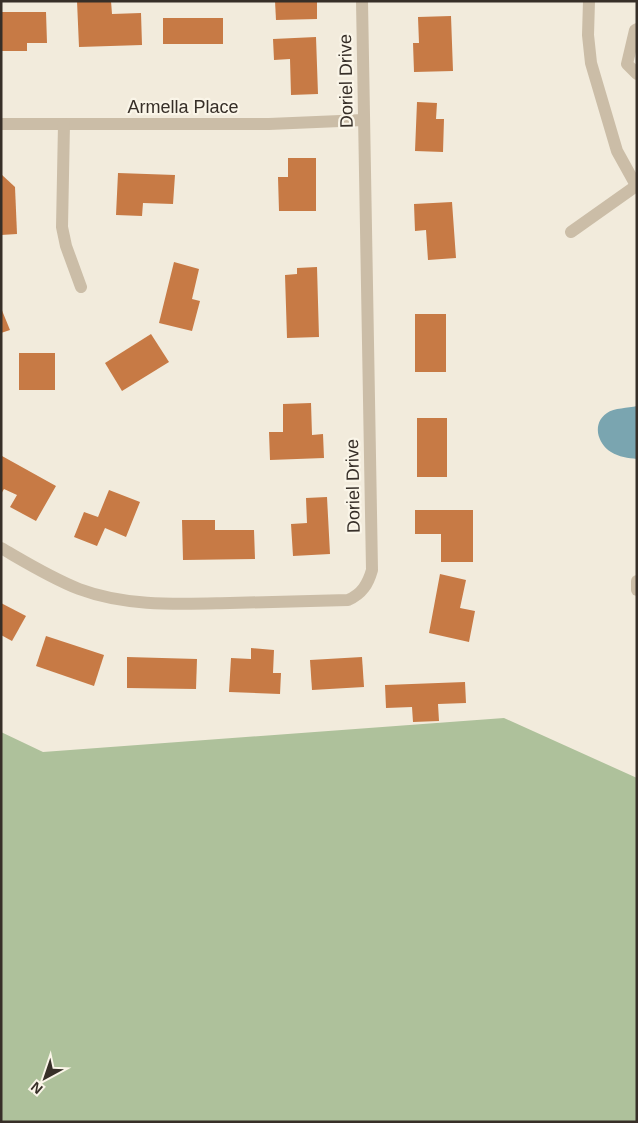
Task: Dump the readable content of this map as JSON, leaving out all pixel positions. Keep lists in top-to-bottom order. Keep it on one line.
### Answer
{"streets":{"street":["Doriel Drive","Armella Place"]},"crossings":[["Doriel Drive","Armella Place"]],"north":"bottom left"}
